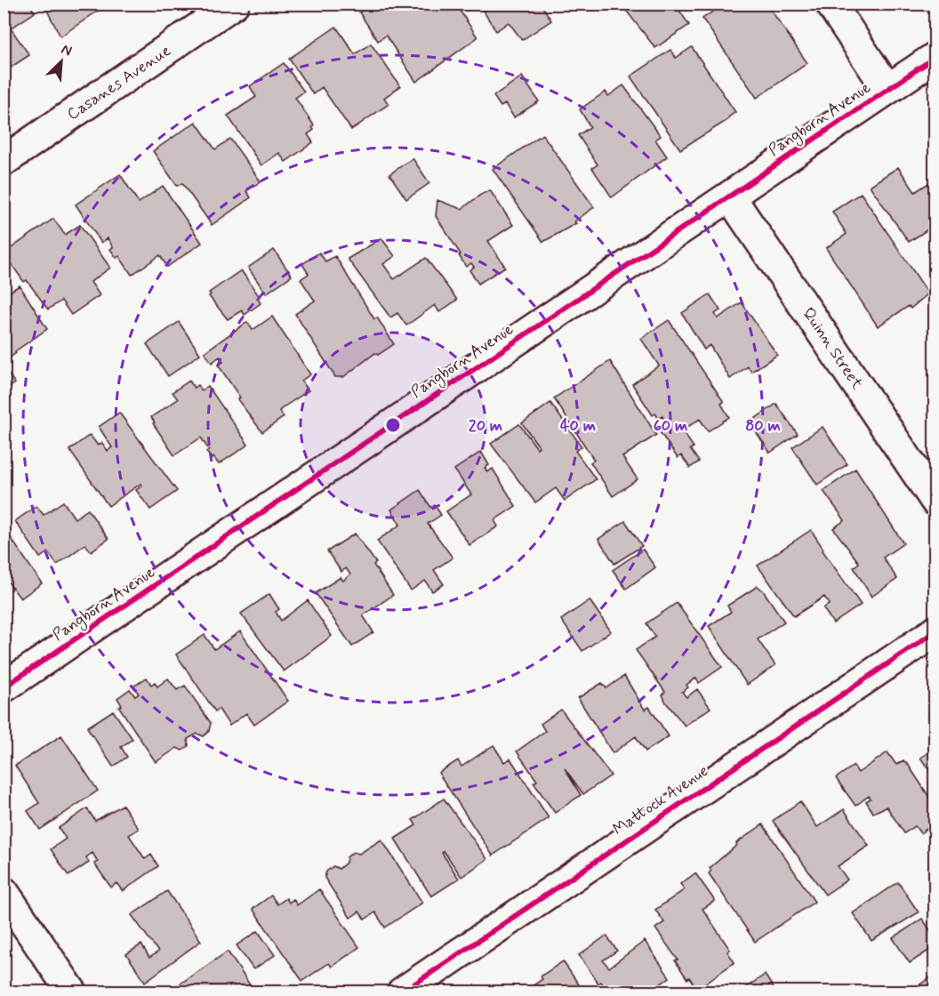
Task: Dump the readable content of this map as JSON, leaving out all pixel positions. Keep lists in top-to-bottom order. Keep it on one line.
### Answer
{"streets":{"street":["Casanes Avenue","Pangborn Avenue","Quinn Street","Mattock Avenue"]},"crossings":[["Pangborn Avenue","Quinn Street"]],"north":"top right","rings":["20 m","40 m","60 m","80 m"]}
